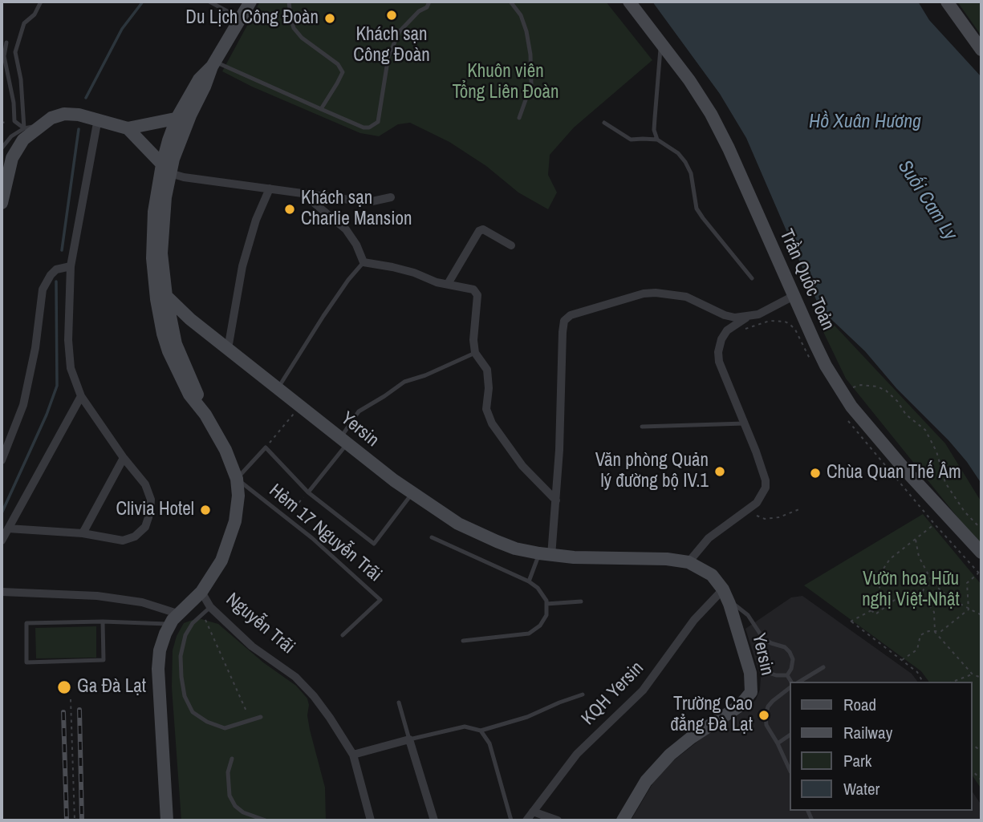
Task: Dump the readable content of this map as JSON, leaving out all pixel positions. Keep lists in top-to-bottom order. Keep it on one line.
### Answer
{"streets":{"main road":["Trần Quốc Toản","Yersin","Nguyễn Trãi"],"street":["KQH Yersin"],"lane":["Hẻm 17 Nguyễn Trãi"]},"crossings":[["Yersin","Nguyễn Trãi"],["Yersin","KQH Yersin"],["Hẻm 17 Nguyễn Trãi","Nguyễn Trãi"]],"water":["Hồ Xuân Hương","Suối Cam Ly"],"parks":["Khuôn viên Tổng Liên Đoàn","Vườn hoa Hữu nghị Việt-Nhật"],"places":["Khách sạn Công Đoàn","Du Lịch Công Đoàn","Khách sạn Charlie Mansion","Văn phòng Quản lý đường bộ IV.1","Chùa Quan Thế Âm","Clivia Hotel","Ga Đà Lạt","Trường Cao đẳng Đà Lạt"],"legend":["Road","Railway","Park","Water"]}
